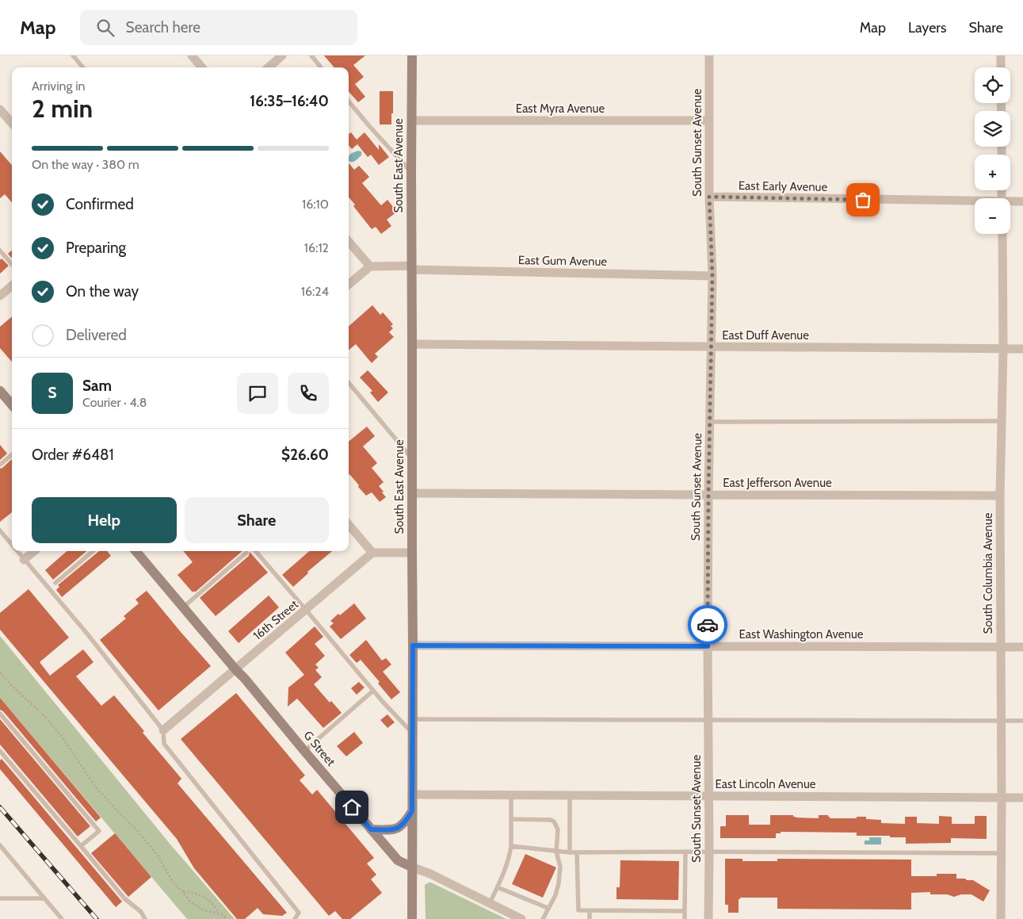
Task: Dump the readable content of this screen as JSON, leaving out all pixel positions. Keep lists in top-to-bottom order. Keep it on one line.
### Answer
{"streets":{"street":["East Myra Avenue","South Sunset Avenue","South East Avenue","East Early Avenue","East Gum Avenue","East Duff Avenue","East Jefferson Avenue","South Columbia Avenue","16th Street","East Washington Avenue","G Street","East Lincoln Avenue"]},"crossings":[["East Myra Avenue","South Sunset Avenue"],["East Myra Avenue","South East Avenue"],["South Sunset Avenue","East Early Avenue"],["South Sunset Avenue","East Gum Avenue"],["South Sunset Avenue","East Duff Avenue"],["South Sunset Avenue","East Jefferson Avenue"],["South Sunset Avenue","East Washington Avenue"],["South Sunset Avenue","East Lincoln Avenue"],["South East Avenue","East Gum Avenue"],["South East Avenue","East Duff Avenue"],["South East Avenue","East Jefferson Avenue"],["South East Avenue","East Washington Avenue"],["South East Avenue","G Street"],["South East Avenue","East Lincoln Avenue"],["East Duff Avenue","South Columbia Avenue"],["East Jefferson Avenue","South Columbia Avenue"],["South Columbia Avenue","East Washington Avenue"],["South Columbia Avenue","East Lincoln Avenue"],["16th Street","G Street"]],"page":{"header":"Map","search":"Search here","nav":["Map","Layers","Share"],"map_buttons":["+","−"],"heading":["2 min","Arriving in","16:35–16:40"],"panel":["Sam","Courier · 4.8","Order #6481","$26.60"],"bar":"On the way · 380 m","list":[["Confirmed","16:10"],["Preparing","16:12"],["On the way","16:24"],"Delivered"],"round":"S","buttons":["Help","Share"]}}
